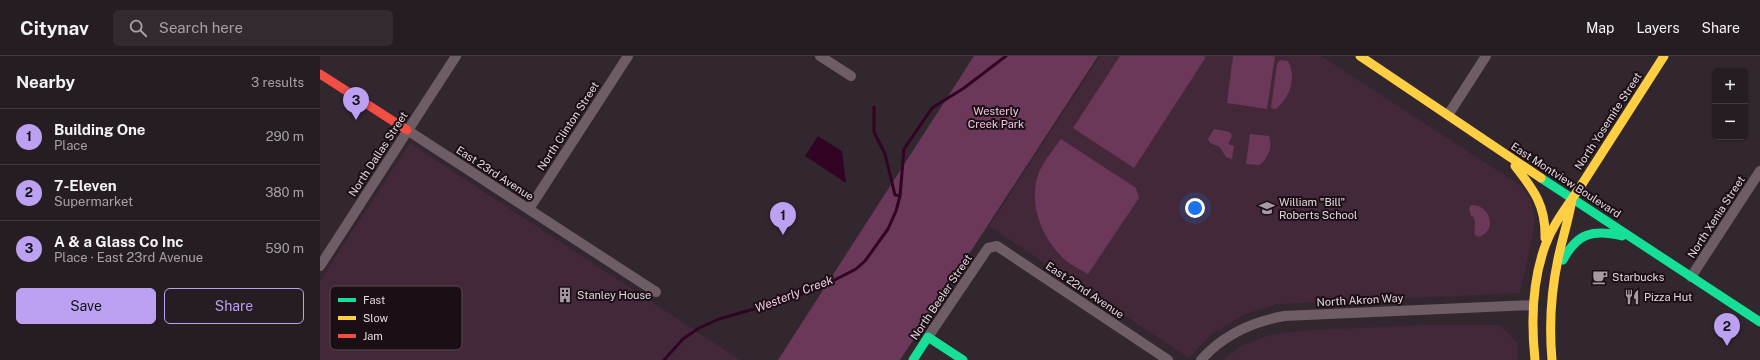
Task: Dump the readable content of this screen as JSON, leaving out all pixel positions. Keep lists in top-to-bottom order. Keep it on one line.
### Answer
{"streets":{"main road":["North Yosemite Street","East 23rd Avenue","East Montview Boulevard","North Beeler Street"],"street":["North Clinton Street","North Dallas Street","North Xenia Street","East 22nd Avenue","North Akron Way"]},"crossings":[["North Yosemite Street","East Montview Boulevard"],["North Clinton Street","East 23rd Avenue"],["North Dallas Street","East 23rd Avenue"],["East Montview Boulevard","North Xenia Street"],["East 22nd Avenue","North Beeler Street"]],"water":["Westerly Creek"],"parks":["Westerly Creek Park"],"places":{"school or university":["William \"Bill\" Roberts School"],"cafe":["Starbucks"],"building":["Stanley House"],"restaurant":["Pizza Hut"]},"legend":["Fast","Slow","Jam"],"page":{"header":"Citynav","search":"Search here","nav":["Map","Layers","Share"],"heading":["Nearby","3 results"],"map_buttons":["+","−"],"pins":["3","1","2"],"list":[{"mark":"1","name":"Building One","note":"Place","value":"290 m"},{"mark":"2","name":"7-Eleven","note":"Supermarket","value":"380 m"},{"mark":"3","name":"A & a Glass Co Inc","note":"Place · East 23rd Avenue","value":"590 m"}],"buttons":["Save","Share"]}}
